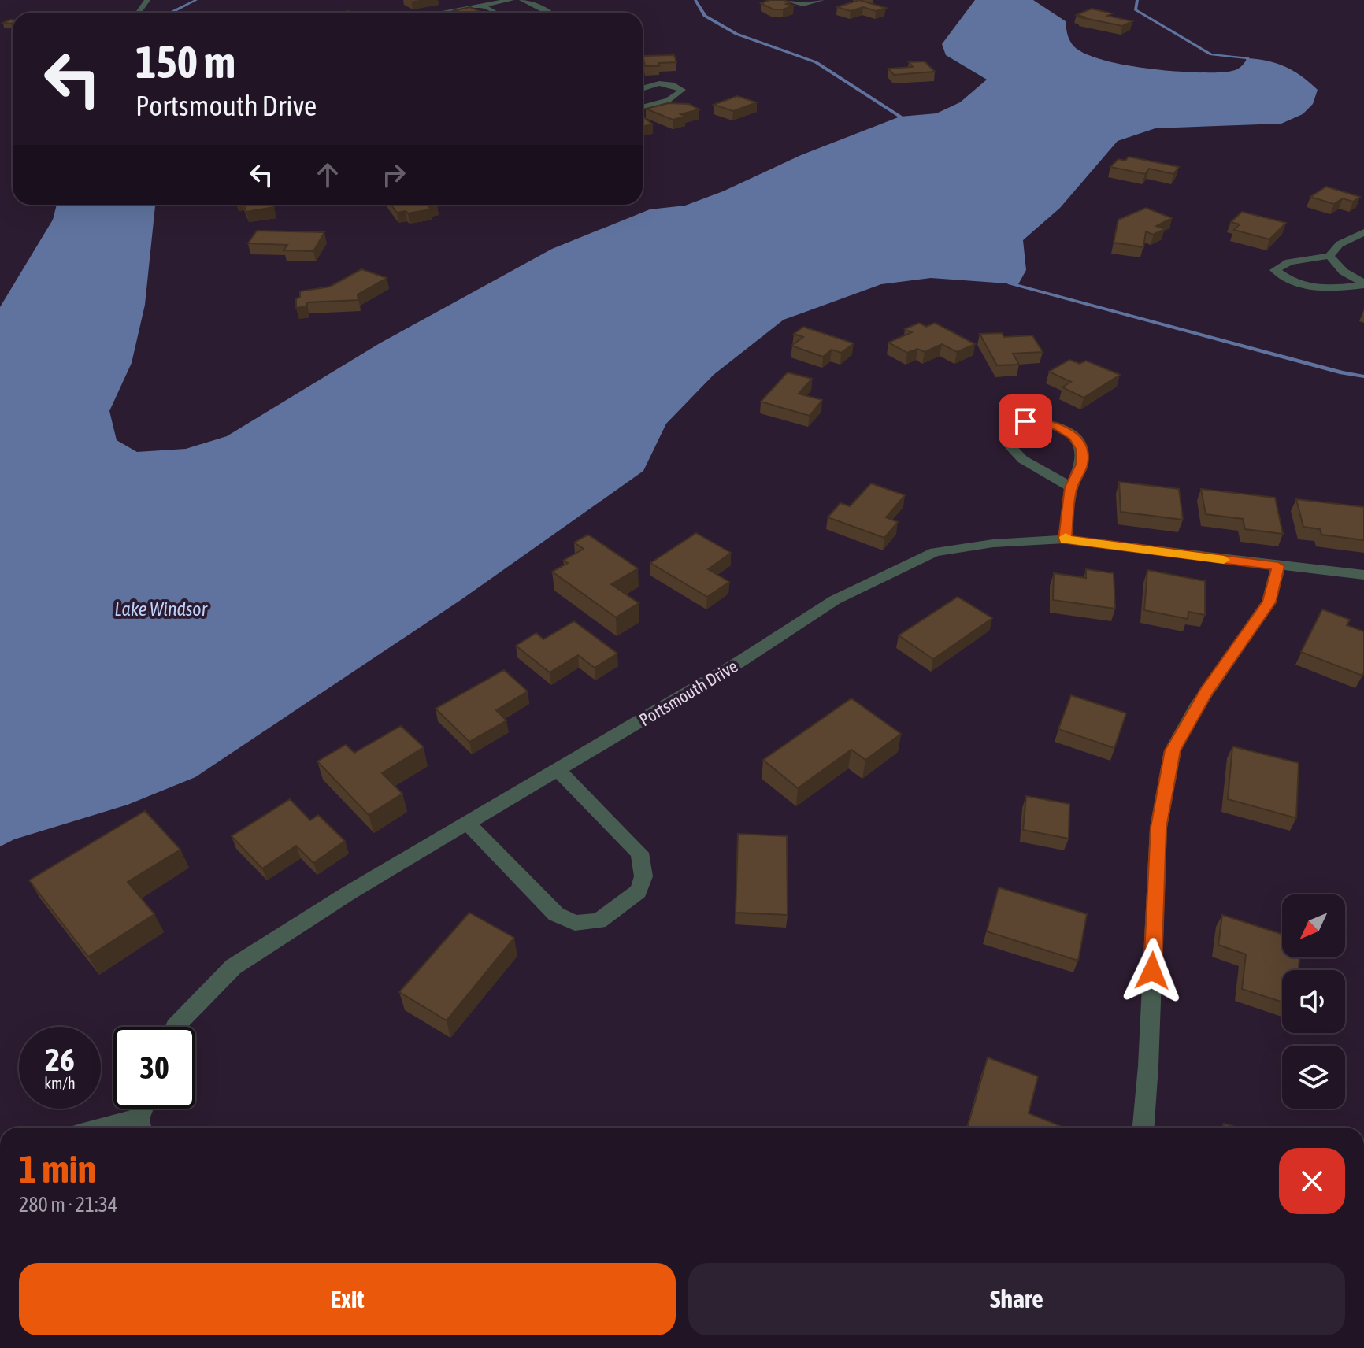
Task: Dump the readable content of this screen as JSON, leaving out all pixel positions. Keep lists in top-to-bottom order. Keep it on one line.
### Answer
{"streets":{"street":["Portsmouth Drive"]},"water":["Lake Windsor"],"north":"bottom left","page":{"turn":["150 m","Portsmouth Drive"],"speed":"26 km/h","limit":"30","heading":["1 min","280 m · 21:34"],"buttons":["Exit","Share"]}}
